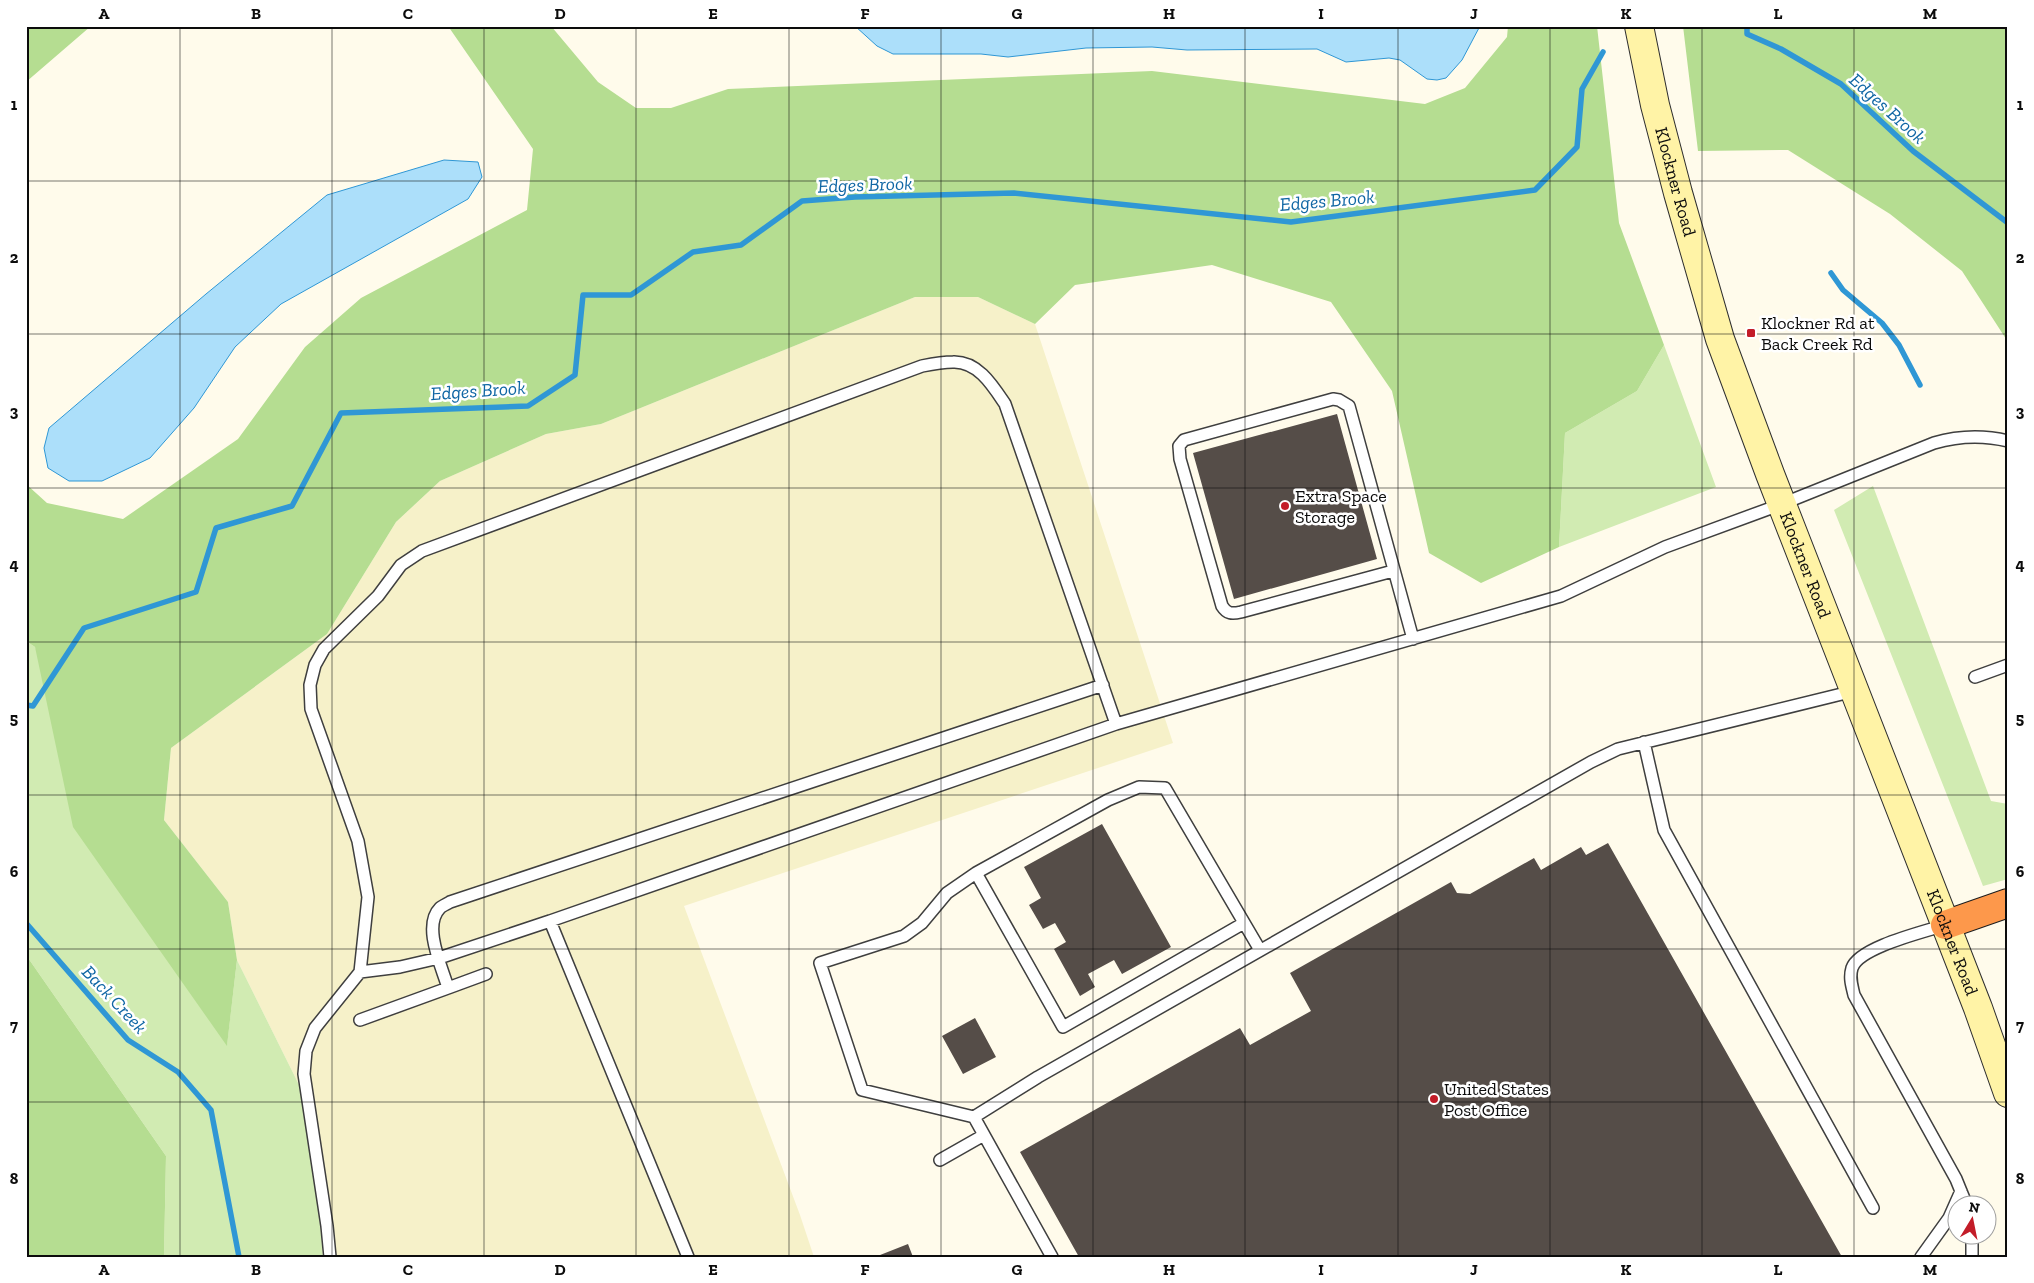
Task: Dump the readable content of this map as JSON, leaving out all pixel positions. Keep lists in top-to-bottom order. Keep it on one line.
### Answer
{"streets":{"main road":["Klockner Road"]},"water":["Edges Brook","Back Creek"],"places":{"transit":["Klockner Rd at Back Creek Rd"],"other":["Extra Space Storage","United States Post Office"]},"north":"top","grid":{"columns":["A","B","C","D","E","F","G","H","I","J","K","L","M"],"rows":["1","2","3","4","5","6","7","8"]}}
